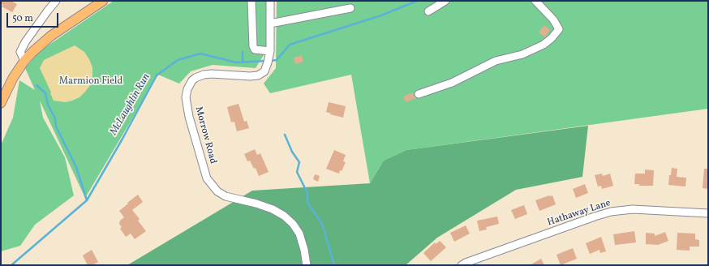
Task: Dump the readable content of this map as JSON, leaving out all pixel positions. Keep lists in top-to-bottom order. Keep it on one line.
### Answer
{"streets":{"street":["Morrow Road","Hathaway Lane"]},"water":["McLaughlin Run"],"parks":["Marmion Field"],"scale_bar":"50 m"}
